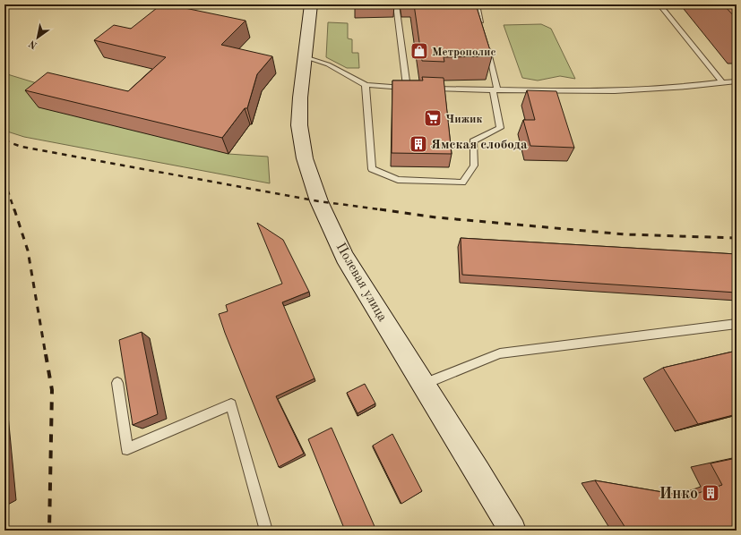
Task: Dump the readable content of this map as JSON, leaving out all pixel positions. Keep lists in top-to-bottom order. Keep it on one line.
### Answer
{"streets":{"street":["Полевая улица"]},"places":{"shop":["Метрополис"],"supermarket":["Чижик"],"building":["Ямская слобода","Инко"]},"north":"bottom left"}
